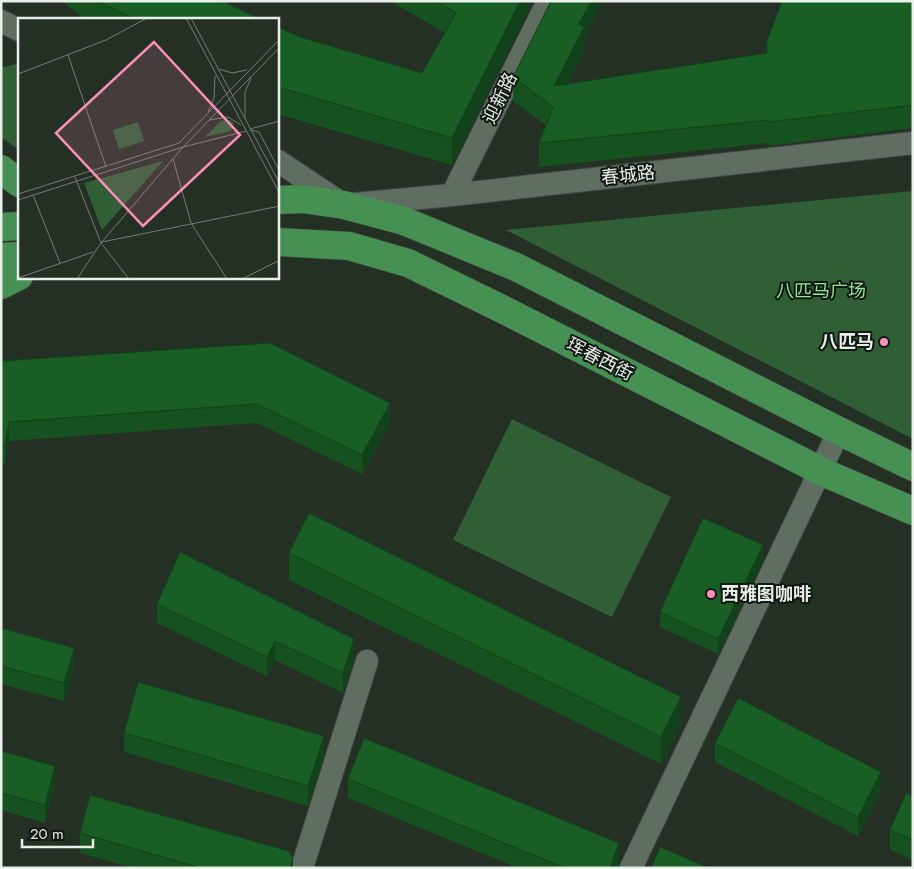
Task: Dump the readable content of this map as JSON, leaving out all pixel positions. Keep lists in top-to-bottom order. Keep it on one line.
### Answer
{"streets":{"main road":["珲春西街"],"street":["迎新路","春城路"]},"crossings":[["迎新路","春城路"]],"parks":["八匹马广场"],"places":["八匹马","西雅图咖啡"],"scale_bar":"20 m"}
